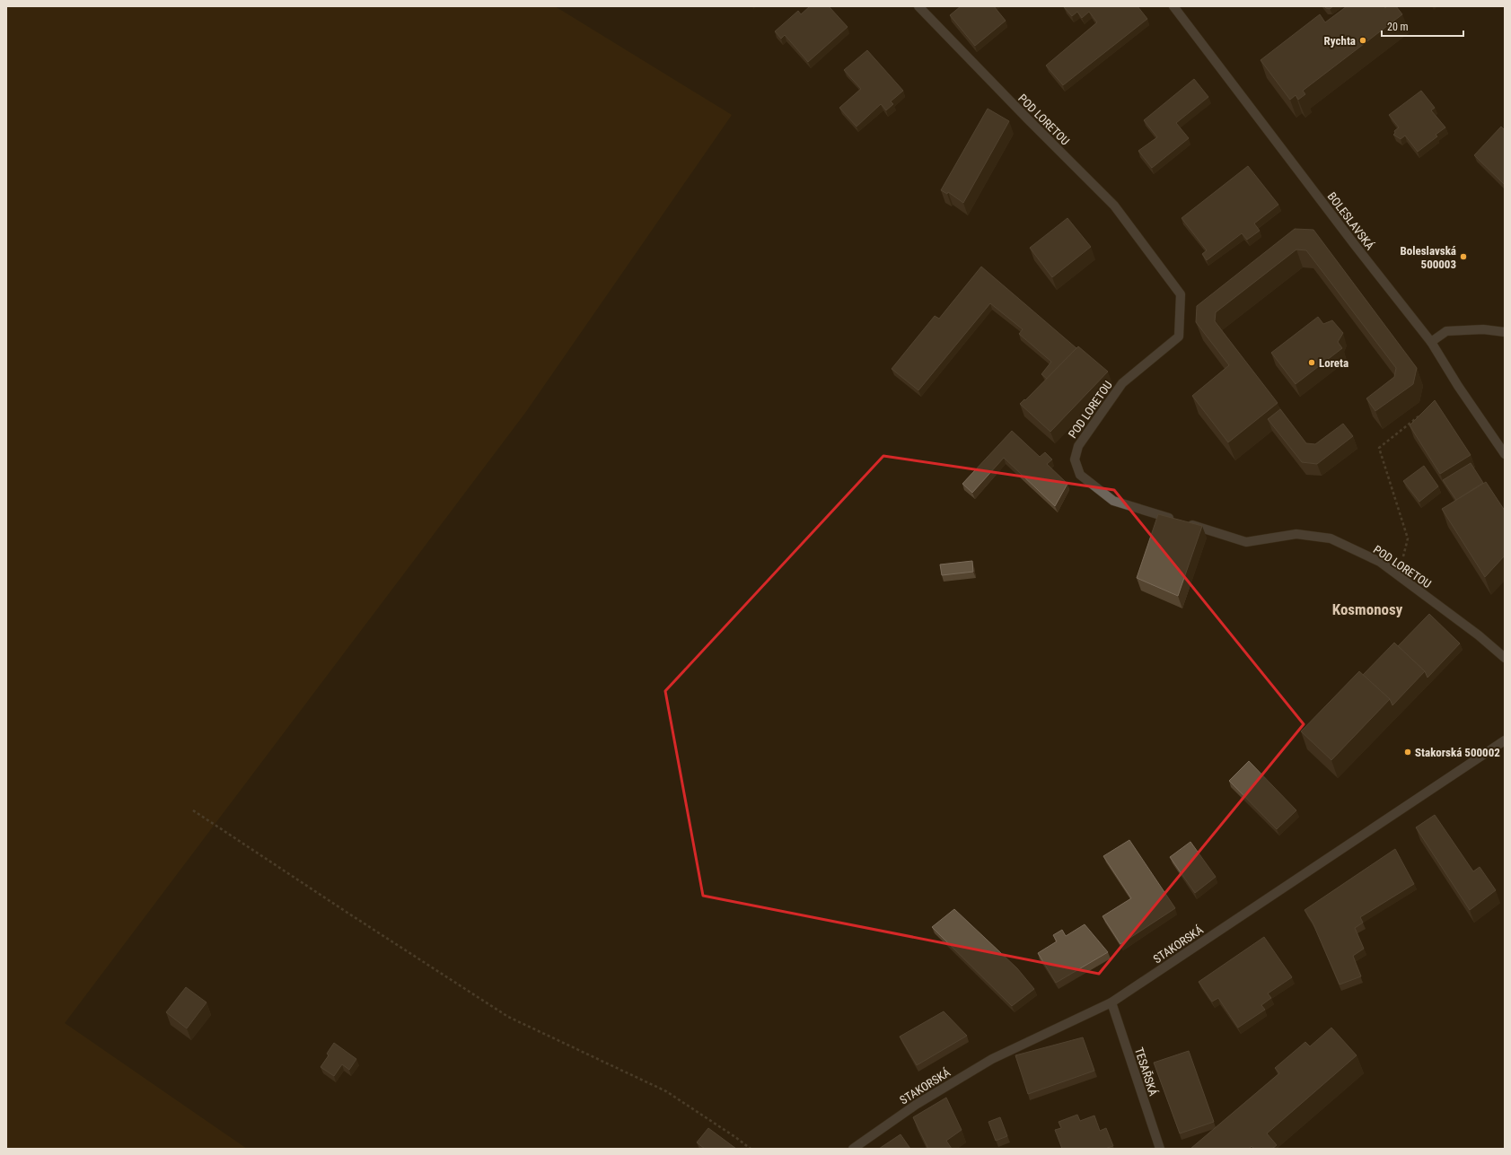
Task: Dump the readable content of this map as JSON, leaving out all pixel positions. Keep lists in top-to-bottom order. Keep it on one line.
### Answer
{"streets":{"street":["POD LORETOU","BOLESLAVSKÁ","STAKORSKÁ","TESAŘSKÁ"]},"crossings":[["STAKORSKÁ","TESAŘSKÁ"]],"districts":["Kosmonosy"],"places":["Rychta","Boleslavská 500003","Loreta","Stakorská 500002"],"scale_bar":"20 m"}
